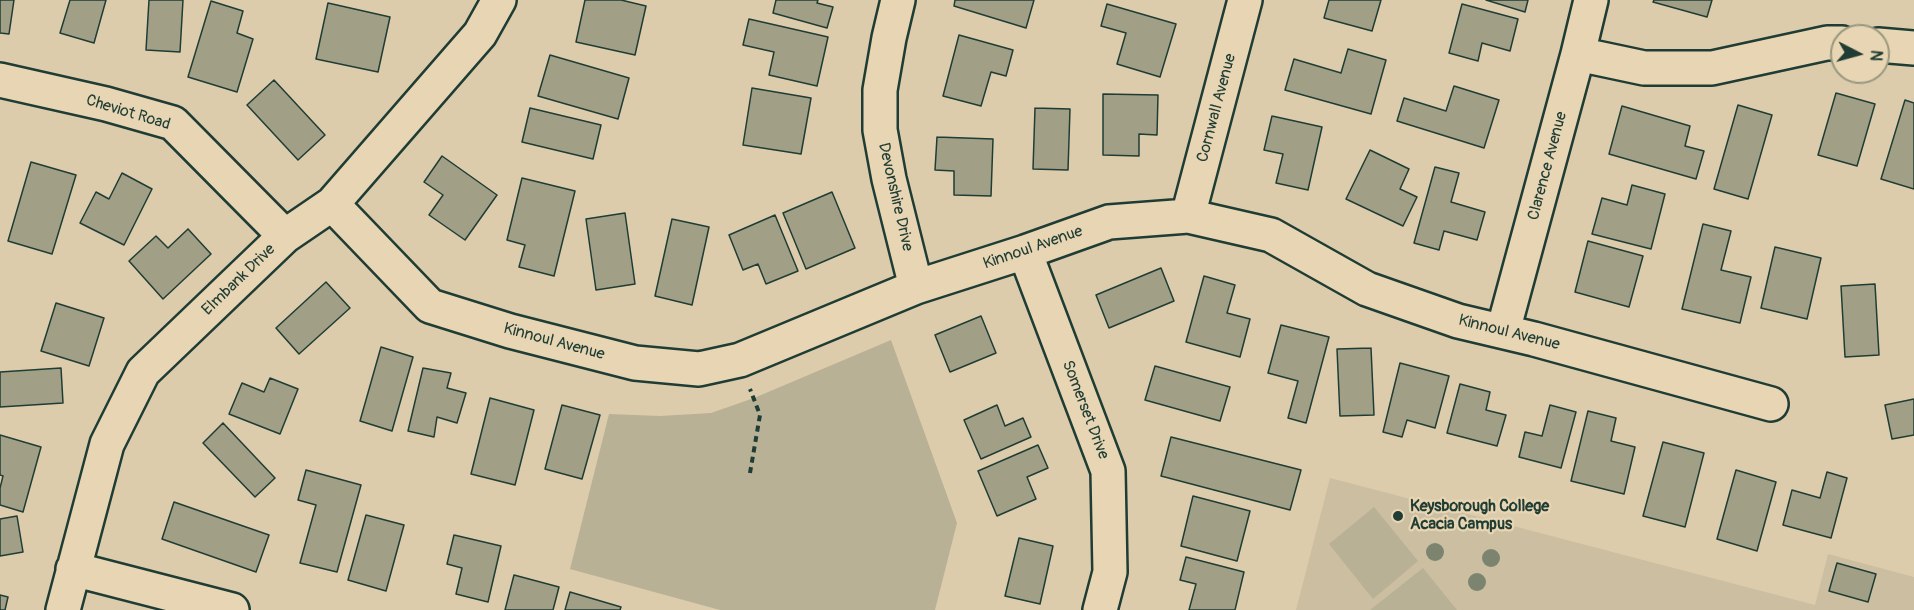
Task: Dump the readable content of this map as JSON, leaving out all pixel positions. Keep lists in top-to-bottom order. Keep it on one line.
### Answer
{"streets":{"street":["Cornwall Avenue","Cheviot Road","Clarence Avenue","Devonshire Drive","Kinnoul Avenue","Elmbank Drive","Somerset Drive"]},"crossings":[["Cornwall Avenue","Kinnoul Avenue"],["Cheviot Road","Elmbank Drive"],["Clarence Avenue","Kinnoul Avenue"],["Devonshire Drive","Kinnoul Avenue"],["Kinnoul Avenue","Elmbank Drive"],["Kinnoul Avenue","Somerset Drive"]],"places":["Keysborough College Acacia Campus"],"north":"right"}
